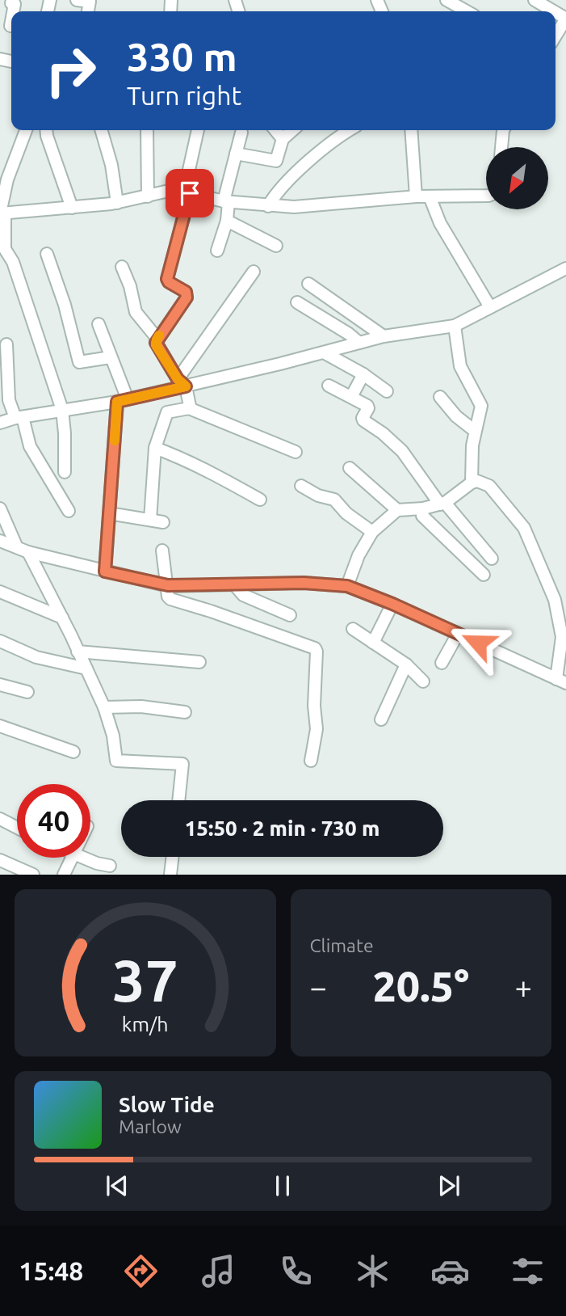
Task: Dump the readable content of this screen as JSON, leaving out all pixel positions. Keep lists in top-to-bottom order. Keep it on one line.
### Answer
{"north":"bottom left","page":{"turn":["330 m","Turn right"],"limit":"40","trip":"15:50 · 2 min · 730 m","tile":"Climate","heat":["−","20.5°","+"],"song":["Slow Tide","Marlow"],"tabs":"15:48","gauge":["37","km/h"]}}
